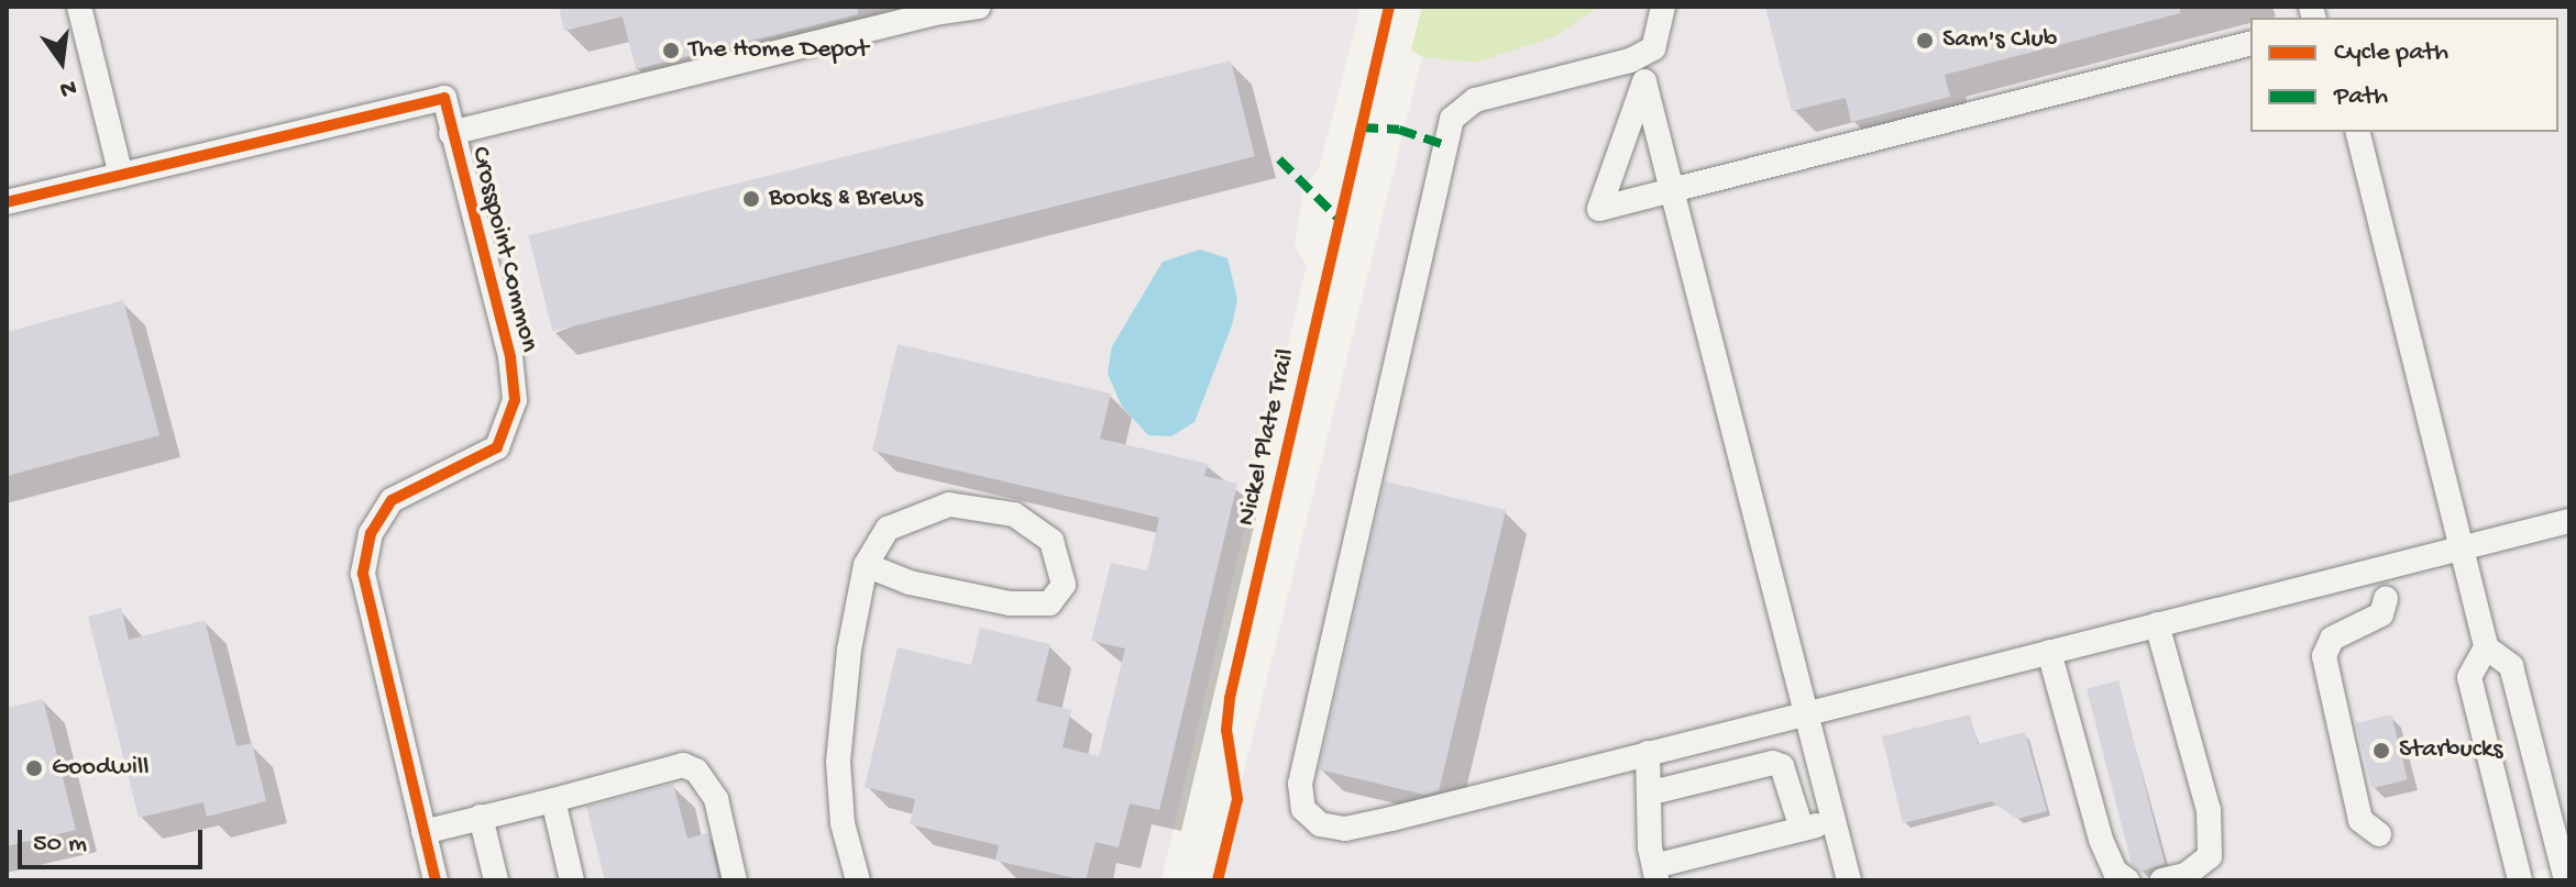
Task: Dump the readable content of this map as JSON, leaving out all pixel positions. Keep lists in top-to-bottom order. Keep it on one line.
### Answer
{"streets":{"street":["Crosspoint Common"],"cycle path":["Nickel Plate Trail"]},"places":["Sam's Club","The Home Depot","Books & Brews","Starbucks","Goodwill"],"legend":["Cycle path","Path"],"scale_bar":"50 m","north":"bottom"}
